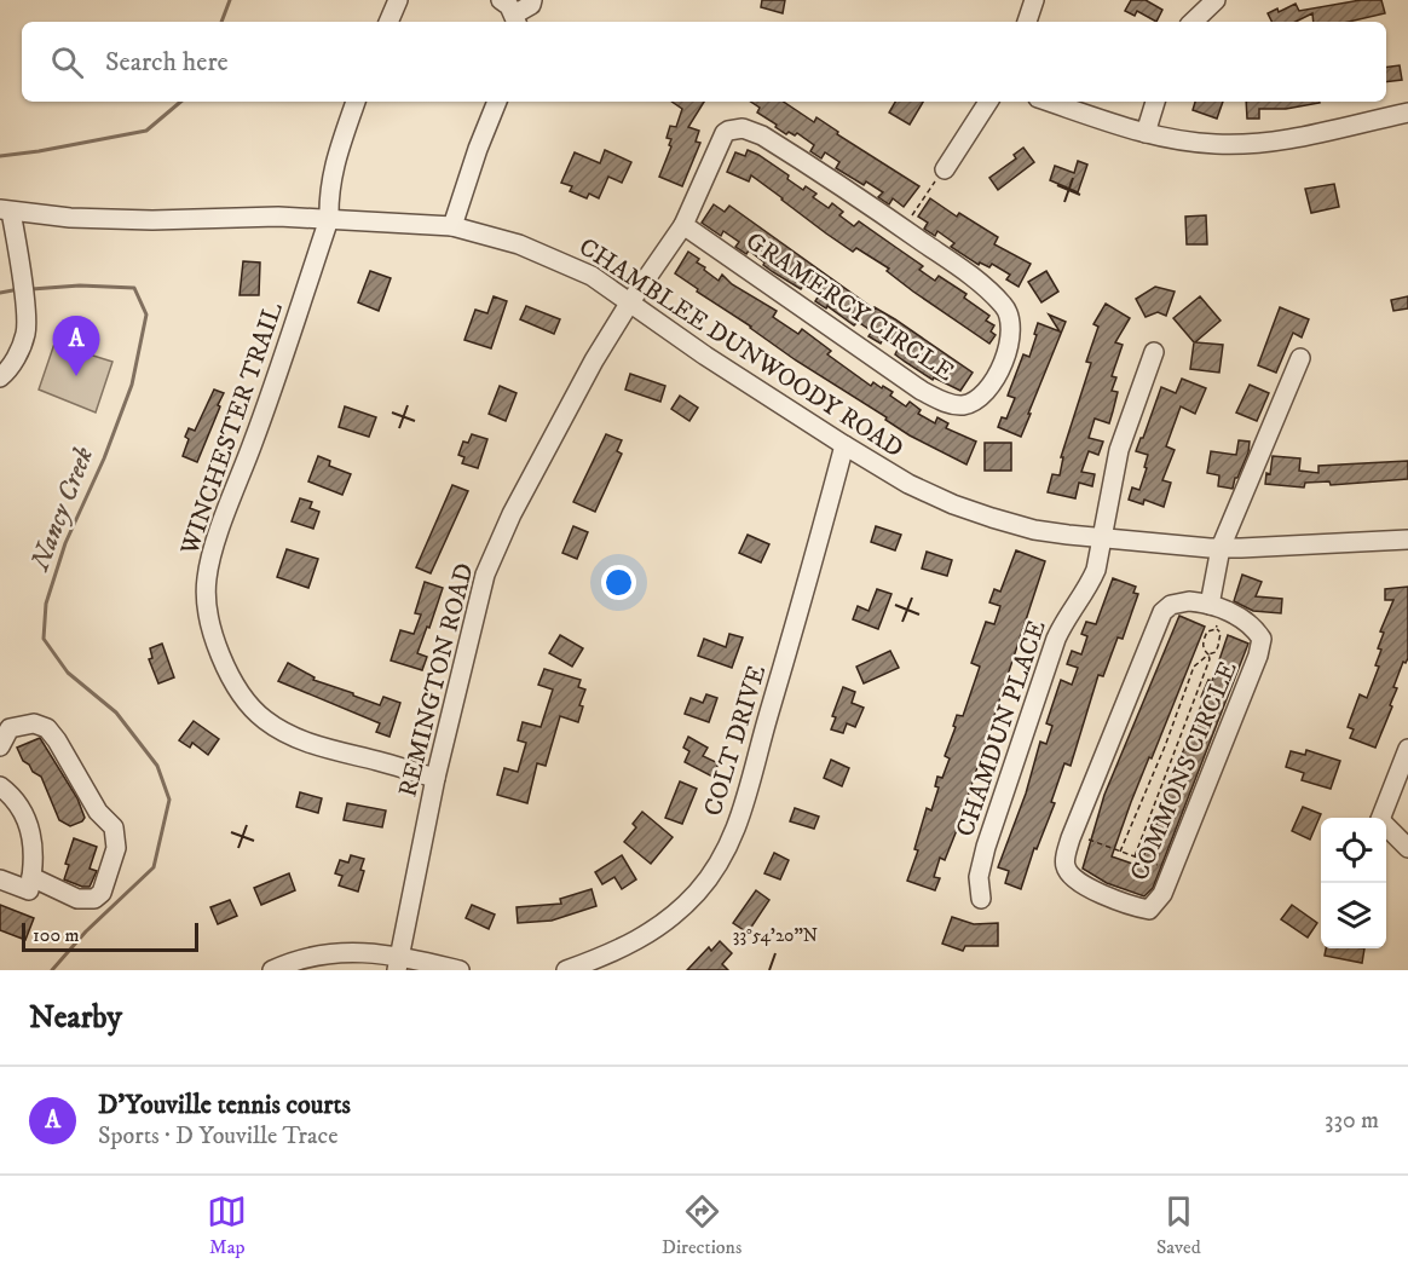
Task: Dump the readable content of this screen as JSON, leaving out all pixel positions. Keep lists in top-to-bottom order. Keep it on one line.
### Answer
{"streets":{"street":["GRAMERCY CIRCLE","CHAMBLEE DUNWOODY ROAD","WINCHESTER TRAIL","REMINGTON ROAD","CHAMDUN PLACE","COLT DRIVE","COMMONS CIRCLE"]},"crossings":[["GRAMERCY CIRCLE","CHAMBLEE DUNWOODY ROAD"],["GRAMERCY CIRCLE","REMINGTON ROAD"],["CHAMBLEE DUNWOODY ROAD","WINCHESTER TRAIL"],["CHAMBLEE DUNWOODY ROAD","REMINGTON ROAD"],["CHAMBLEE DUNWOODY ROAD","CHAMDUN PLACE"],["CHAMBLEE DUNWOODY ROAD","COLT DRIVE"],["WINCHESTER TRAIL","REMINGTON ROAD"]],"water":["Nancy Creek"],"scale_bar":"100 m","page":{"search":"Search here","pins":"A","scale":"100 m","heading":"Nearby","list":[{"mark":"A","name":"D'Youville tennis courts","note":"Sports · D Youville Trace","value":"330 m"}],"nav":["Map","Directions","Saved"]},"coordinates":["33°54'20\"N"]}
